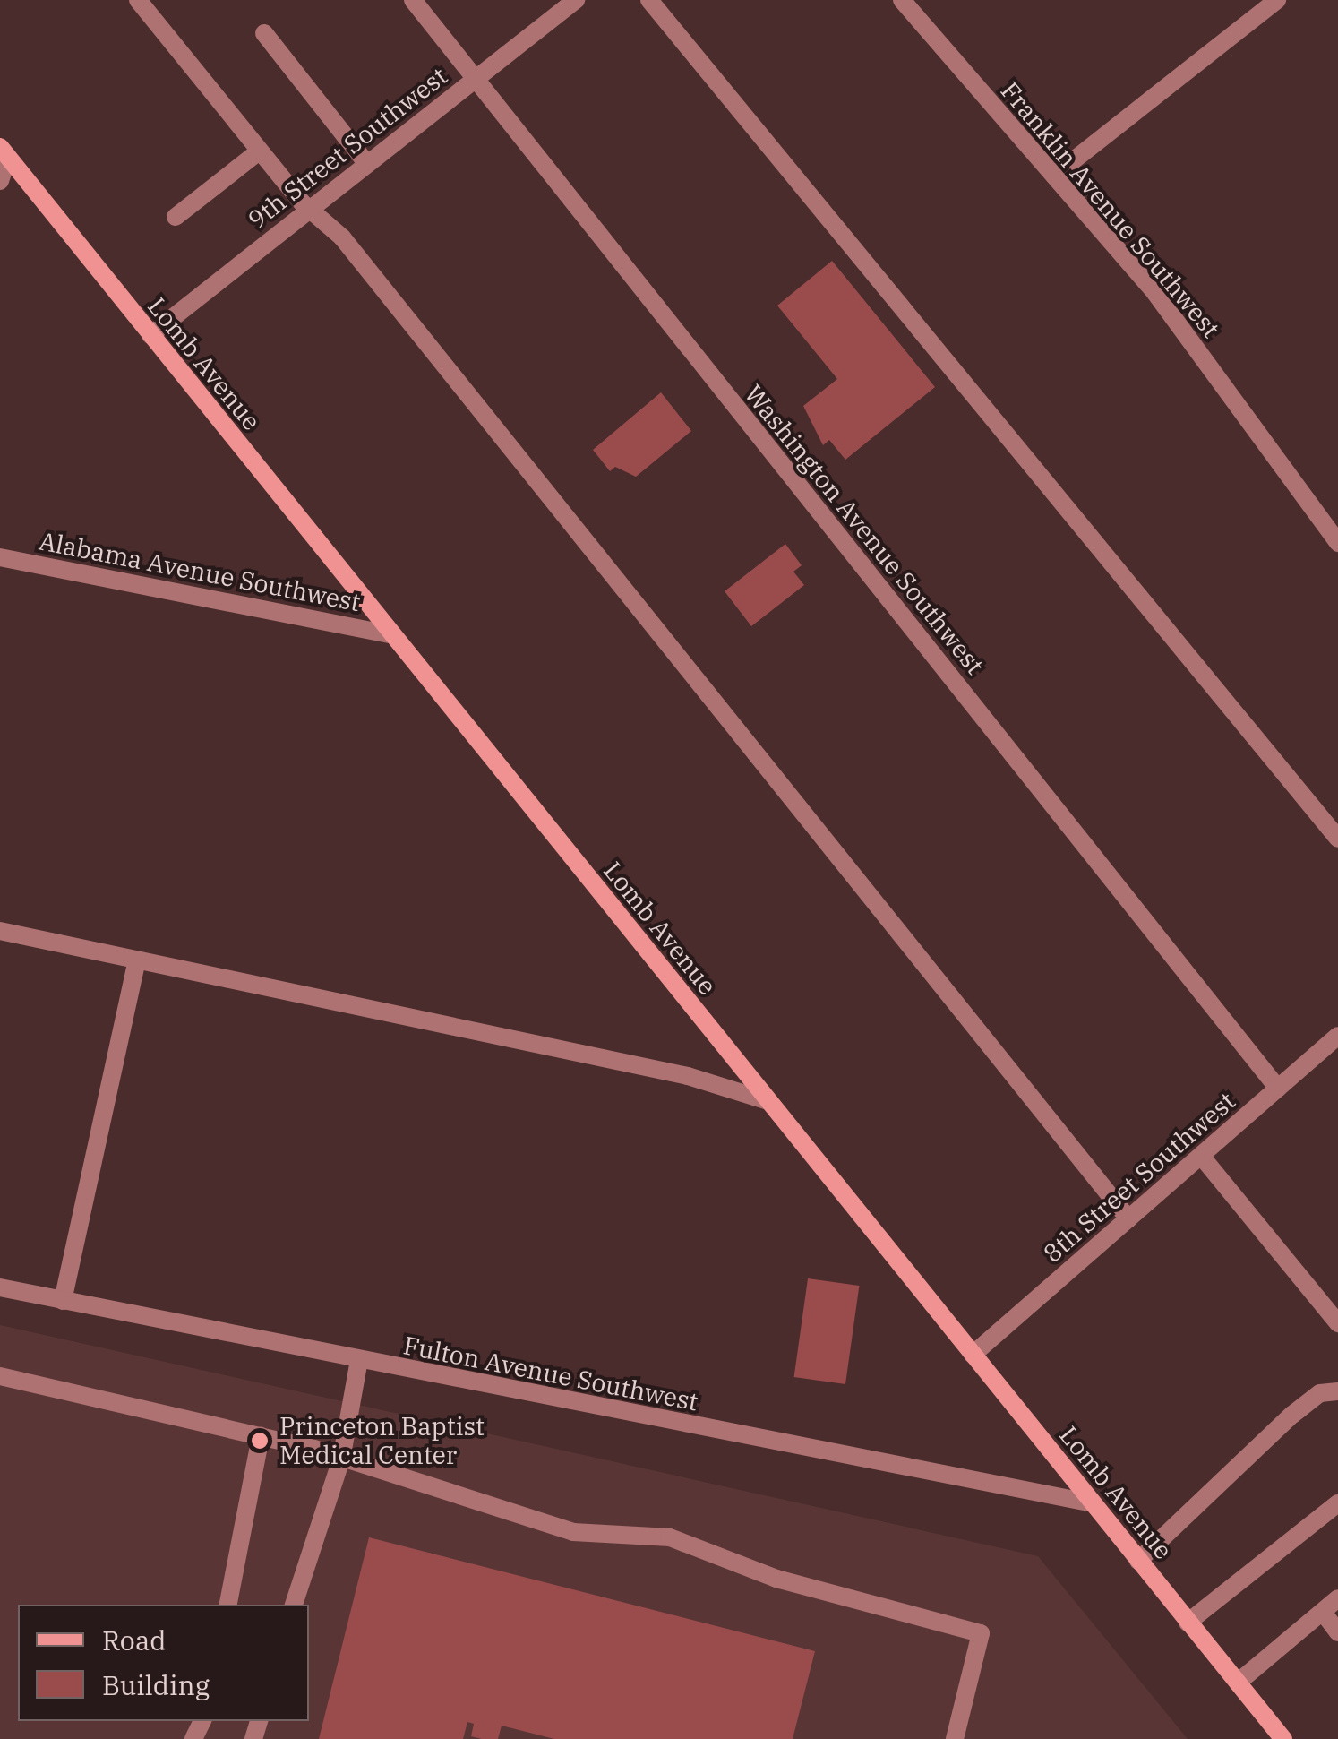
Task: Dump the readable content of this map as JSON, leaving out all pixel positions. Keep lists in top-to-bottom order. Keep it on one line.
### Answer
{"streets":{"main road":["Lomb Avenue"],"street":["9th Street Southwest","Franklin Avenue Southwest","Washington Avenue Southwest","Alabama Avenue Southwest","8th Street Southwest","Fulton Avenue Southwest"]},"crossings":[["9th Street Southwest","Lomb Avenue"],["9th Street Southwest","Washington Avenue Southwest"],["Lomb Avenue","Alabama Avenue Southwest"],["Lomb Avenue","8th Street Southwest"],["Lomb Avenue","Fulton Avenue Southwest"],["Washington Avenue Southwest","8th Street Southwest"]],"places":["Princeton Baptist Medical Center"],"legend":["Road","Building"]}
